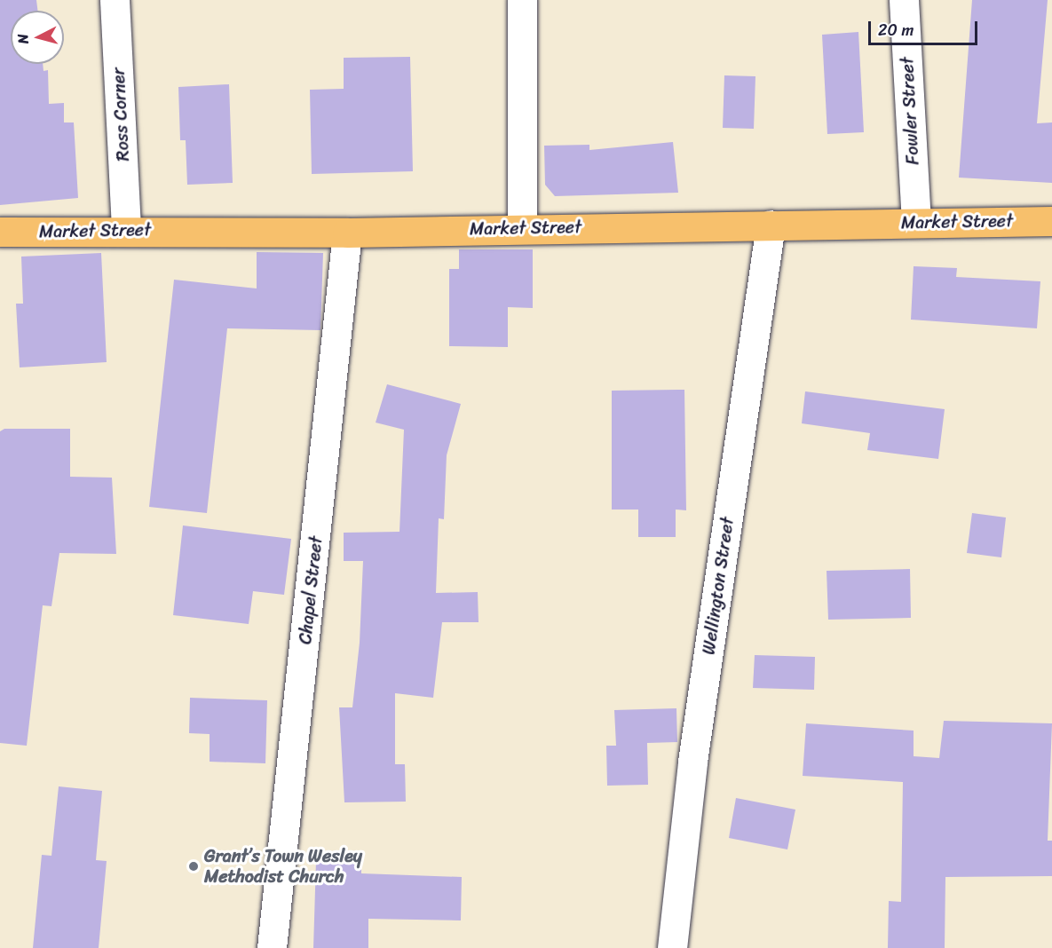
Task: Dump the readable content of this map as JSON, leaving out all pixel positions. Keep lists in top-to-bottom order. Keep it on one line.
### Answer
{"streets":{"main road":["Market Street"],"street":["Fowler Street","Ross Corner","Wellington Street","Chapel Street"]},"crossings":[["Fowler Street","Market Street"],["Ross Corner","Market Street"],["Market Street","Wellington Street"],["Market Street","Chapel Street"]],"places":["Grant’s Town Wesley Methodist Church"],"scale_bar":"20 m","north":"left"}
